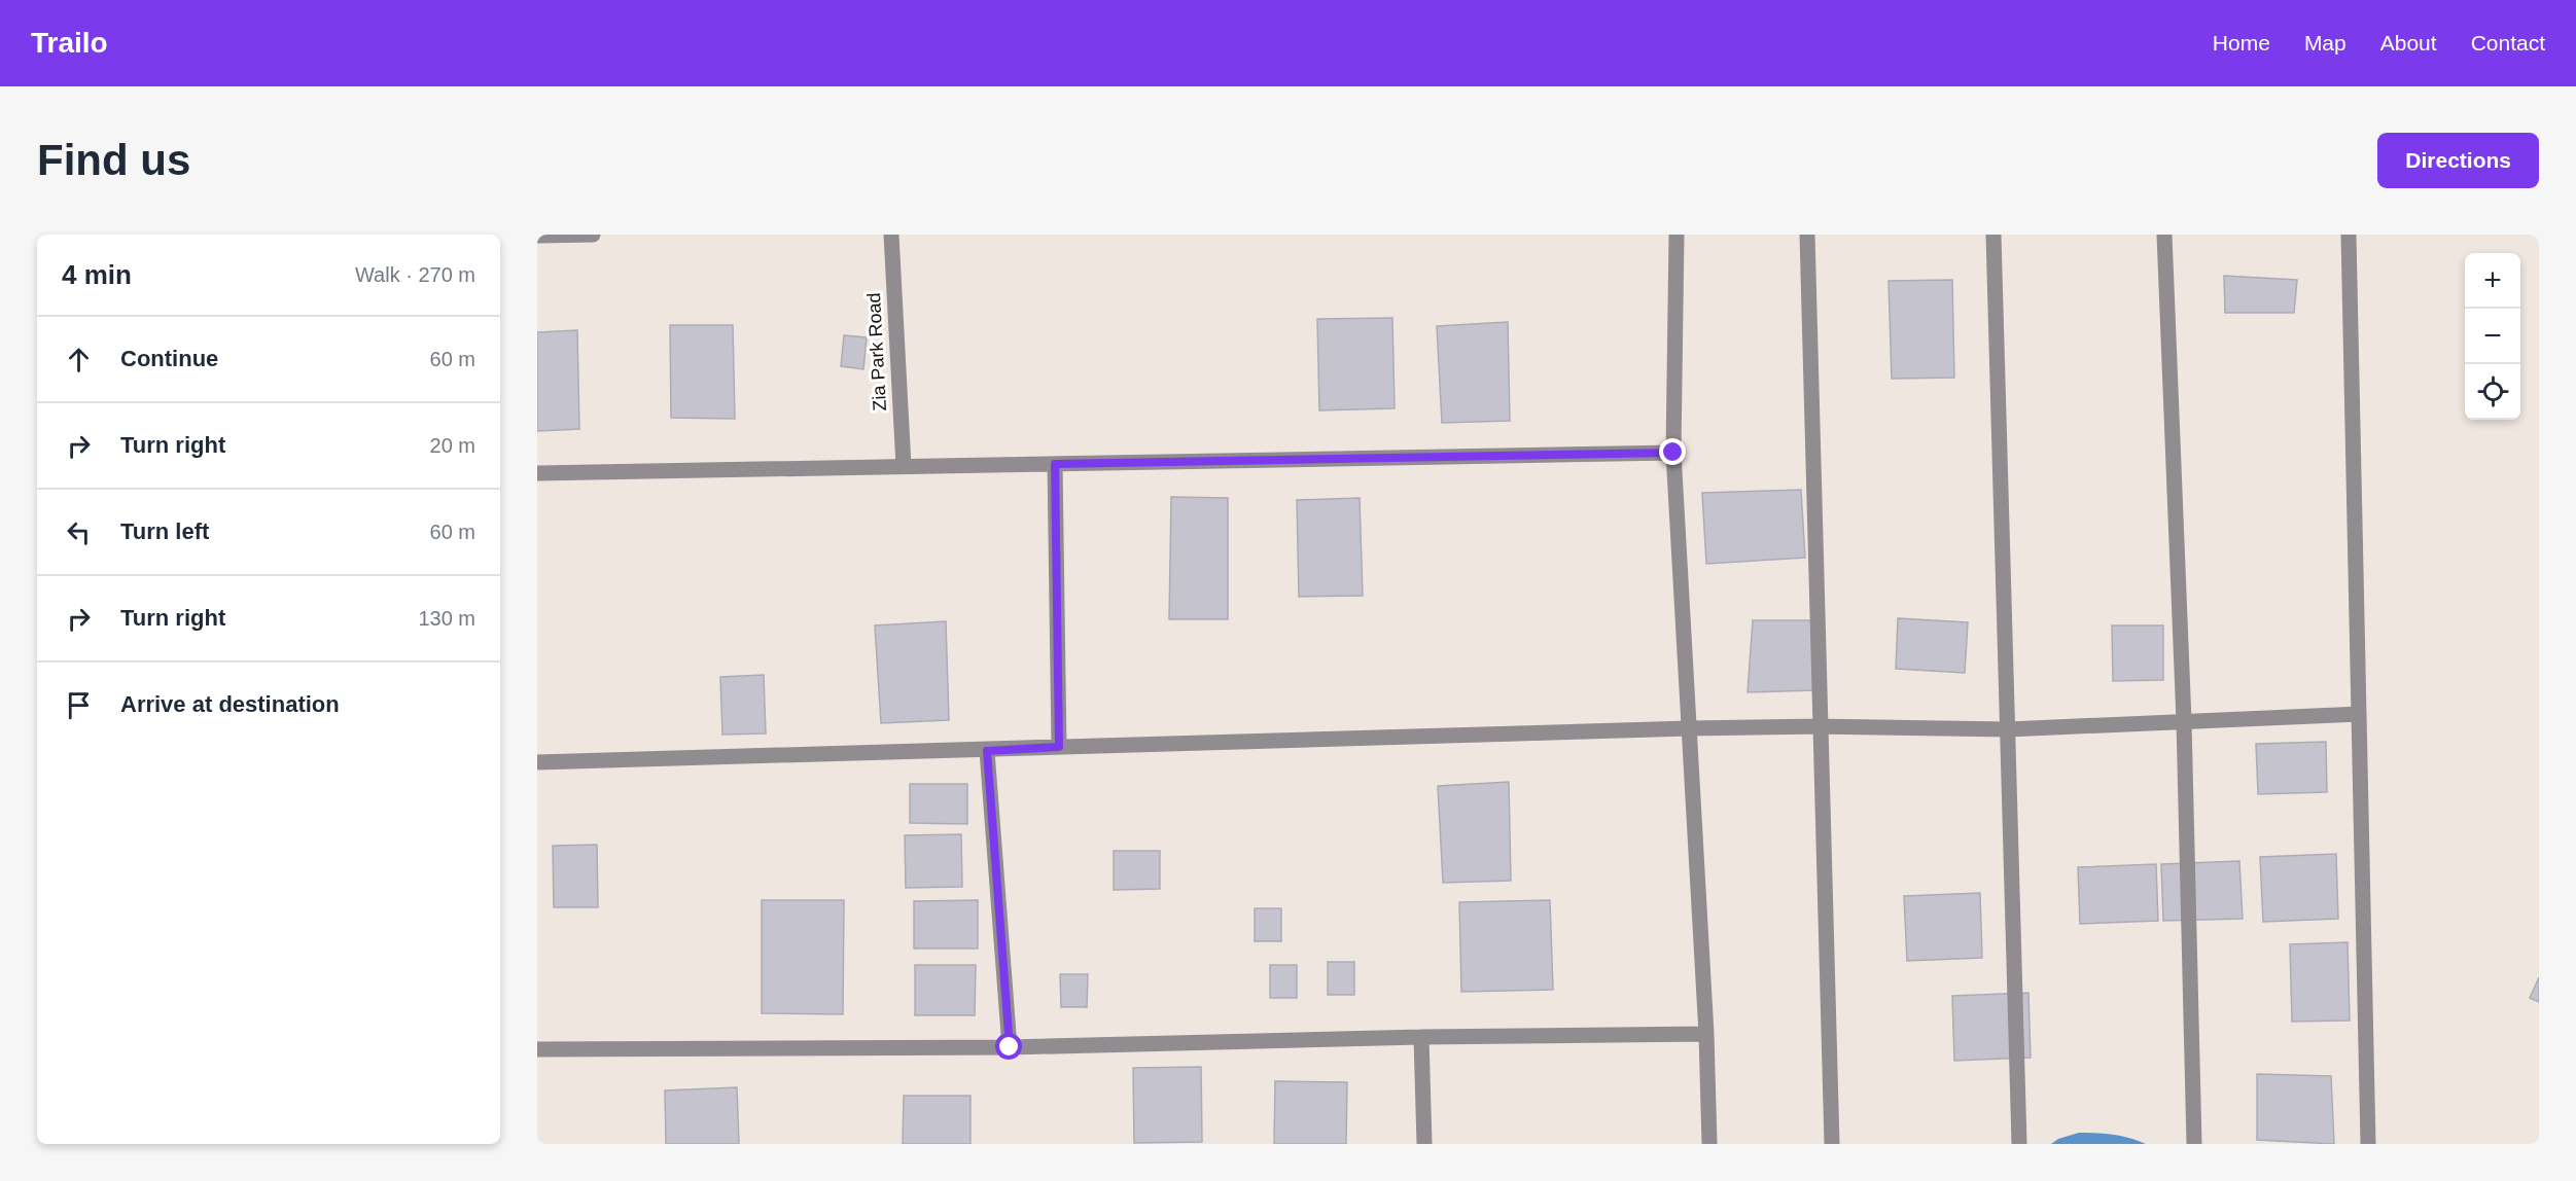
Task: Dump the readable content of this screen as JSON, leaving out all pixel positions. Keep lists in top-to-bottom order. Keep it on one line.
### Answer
{"streets":{"street":["Zia Park Road"]},"page":{"header":"Trailo","nav":["Home","Map","About","Contact"],"buttons":"Directions","title":"Find us","heading":["4 min","Walk · 270 m"],"map_buttons":["+","−"],"list":[["Continue","60 m"],["Turn right","20 m"],["Turn left","60 m"],["Turn right","130 m"],"Arrive at destination"]}}
